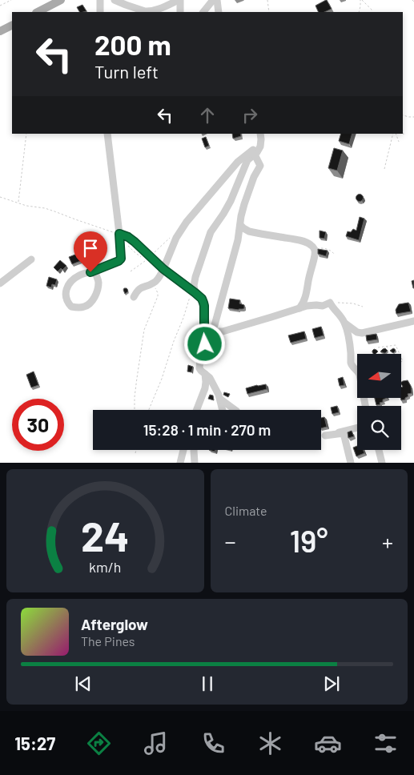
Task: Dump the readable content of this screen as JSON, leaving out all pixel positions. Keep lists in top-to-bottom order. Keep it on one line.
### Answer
{"north":"left","page":{"turn":["200 m","Turn left"],"limit":"30","trip":"15:28 · 1 min · 270 m","tile":"Climate","heat":["−","19°","+"],"song":["Afterglow","The Pines"],"tabs":"15:27","gauge":["24","km/h"]}}
